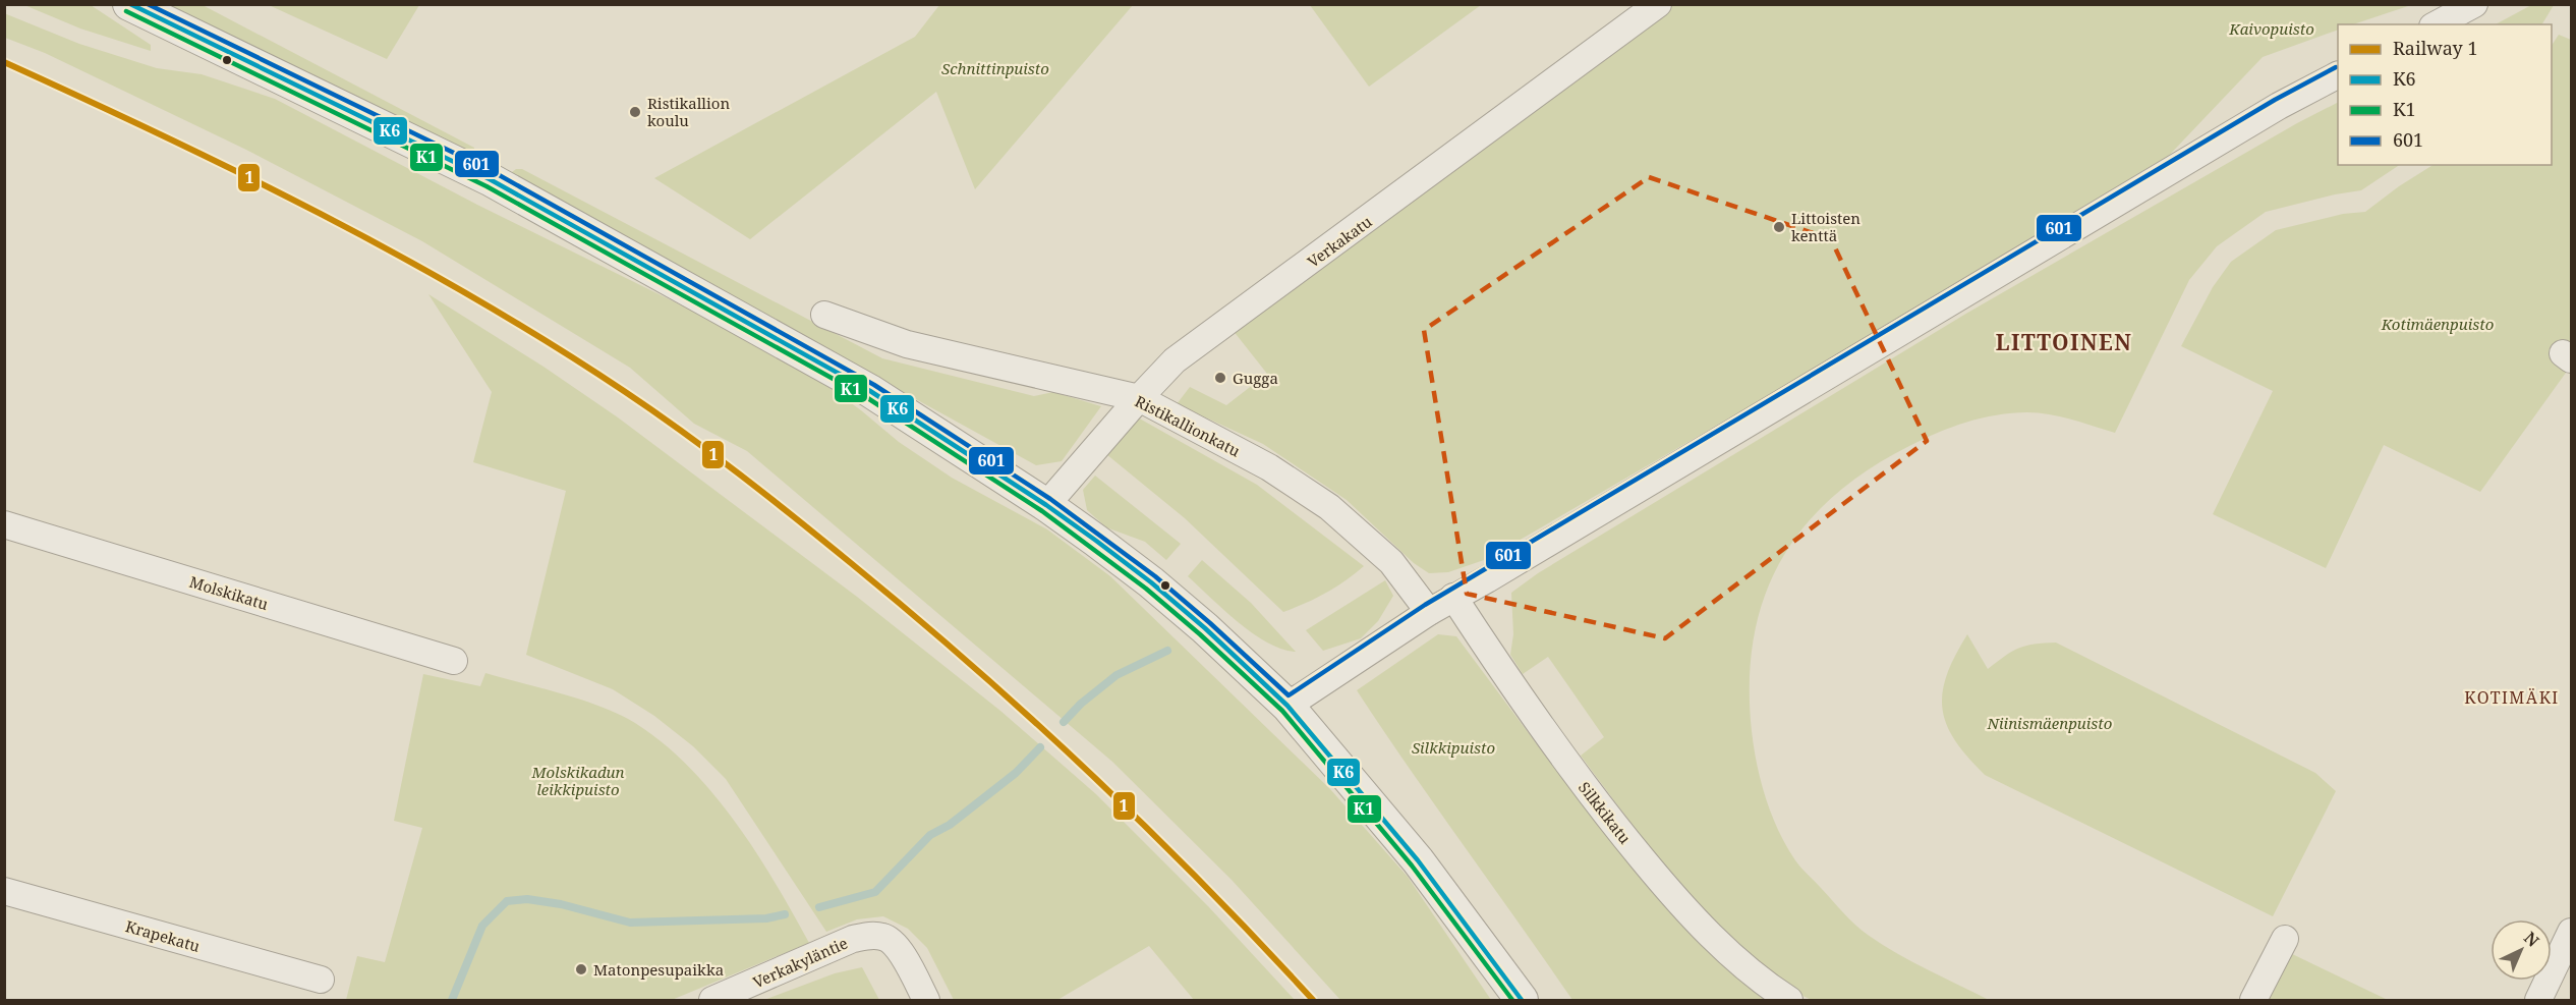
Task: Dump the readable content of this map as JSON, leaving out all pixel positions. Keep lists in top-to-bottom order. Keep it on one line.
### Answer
{"streets":{"street":["Verkakatu","Ristikallionkatu","Molskikatu","Silkkikatu","Krapekatu","Verkakyläntie"]},"crossings":[["Verkakatu","Ristikallionkatu"]],"districts":["LITTOINEN","KOTIMÄKI"],"parks":["Kaivopuisto","Schnittinpuisto","Kotimäenpuisto","Niinismäenpuisto","Silkkipuisto","Molskikadun leikkipuisto"],"places":["Ristikallion koulu","Littoisten kenttä","Gugga","Matonpesupaikka"],"lines":["transit line K6","transit line 601","transit line K1","rail line 1"],"legend":["Railway 1","K6","K1","601"],"north":"top right"}
